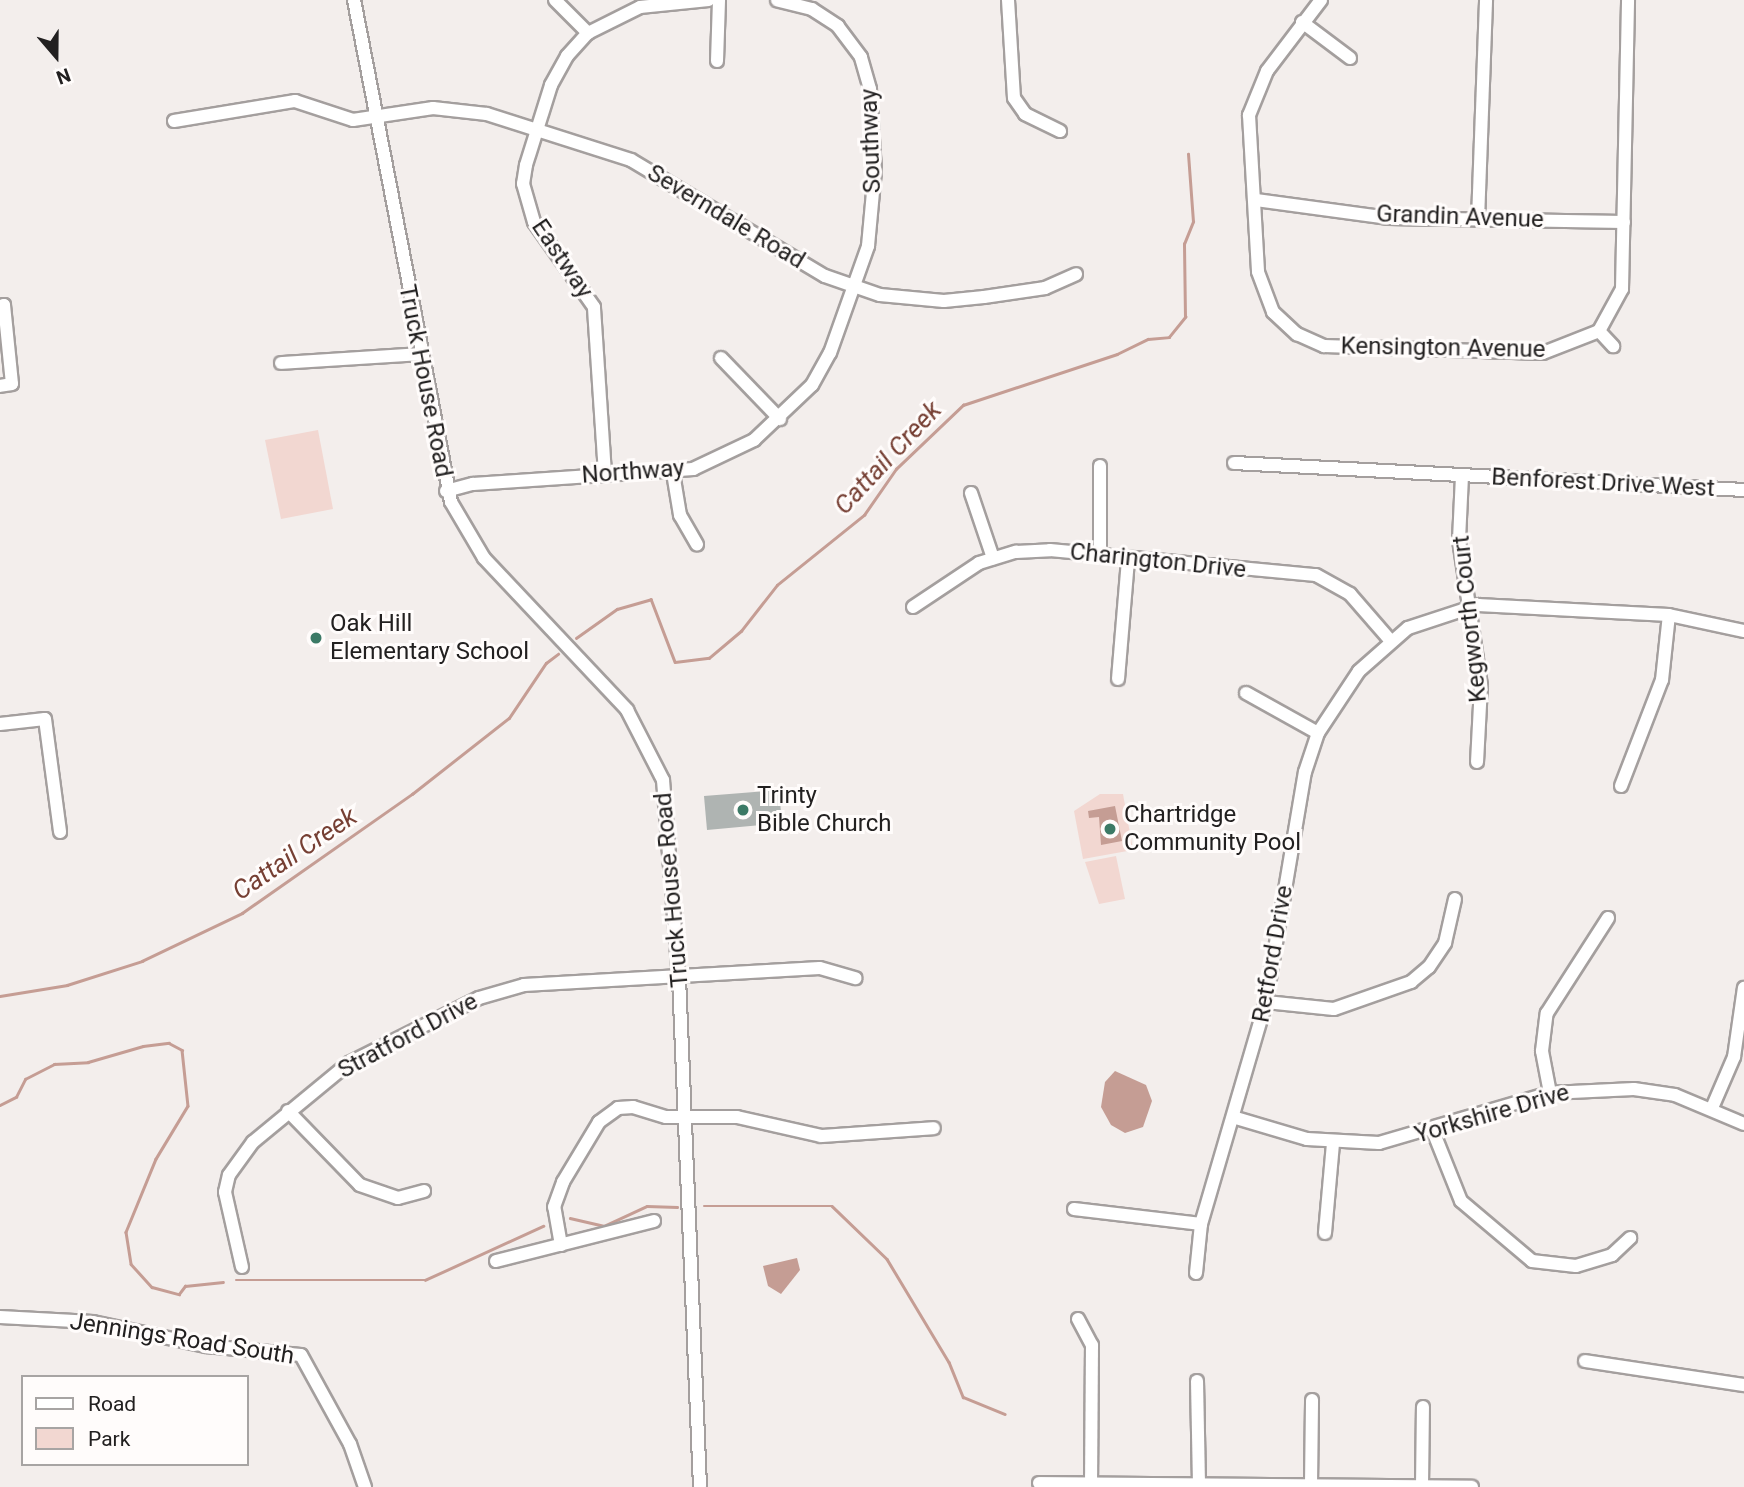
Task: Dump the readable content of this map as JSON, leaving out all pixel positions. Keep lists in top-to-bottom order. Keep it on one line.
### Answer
{"streets":{"street":["Southway","Severndale Road","Grandin Avenue","Eastway","Kensington Avenue","Truck House Road","Northway","Benforest Drive West","Charington Drive","Kegworth Court","Retford Drive","Stratford Drive","Yorkshire Drive","Jennings Road South"]},"crossings":[["Southway","Severndale Road"],["Southway","Northway"],["Severndale Road","Eastway"],["Severndale Road","Truck House Road"],["Severndale Road","Northway"],["Grandin Avenue","Kensington Avenue"],["Eastway","Northway"],["Truck House Road","Northway"],["Truck House Road","Stratford Drive"],["Benforest Drive West","Kegworth Court"],["Charington Drive","Retford Drive"],["Kegworth Court","Retford Drive"],["Retford Drive","Yorkshire Drive"]],"water":["Cattail Creek"],"places":["Oak Hill Elementary School","Trinty Bible Church","Chartridge Community Pool"],"legend":["Road","Park"],"north":"bottom"}
